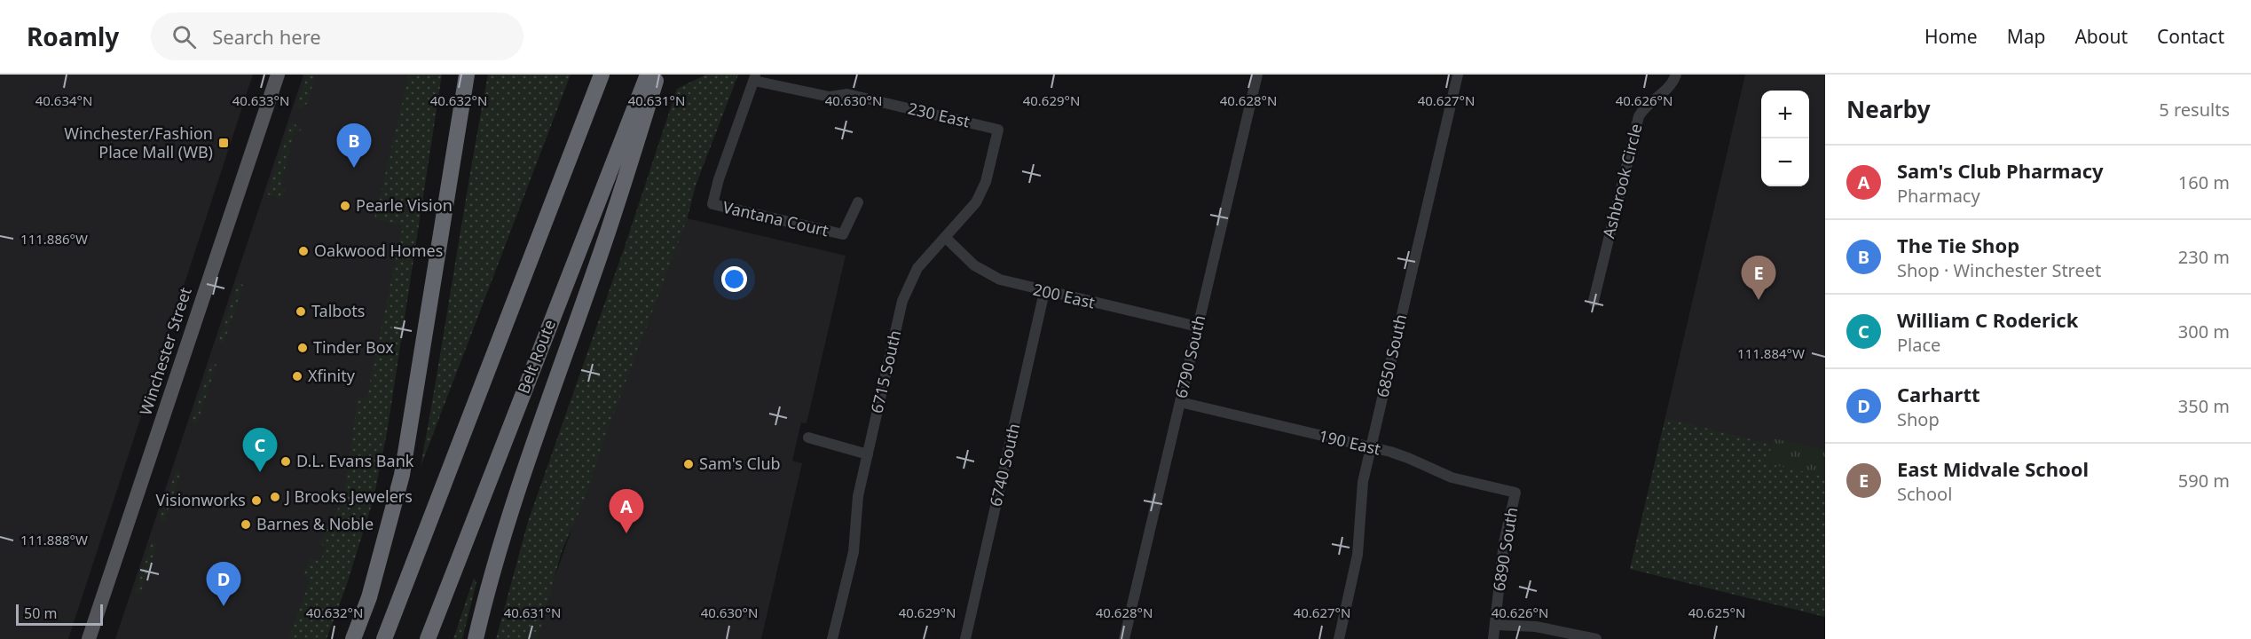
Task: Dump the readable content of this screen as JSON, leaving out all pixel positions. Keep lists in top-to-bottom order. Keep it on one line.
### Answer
{"streets":{"highway":["Belt Route"],"main road":["Winchester Street"],"street":["230 East","Ashbrook Circle","Vantana Court","200 East","6850 South","6790 South","6715 South","190 East","6740 South","6890 South"]},"crossings":[["230 East","Vantana Court"],["230 East","6715 South"],["200 East","6790 South"],["200 East","6715 South"],["200 East","6740 South"],["6850 South","190 East"],["6790 South","190 East"],["190 East","6890 South"]],"places":{"transit":["Winchester/Fashion Place Mall (WB)"],"other":["Pearle Vision","Oakwood Homes","Talbots","Tinder Box","Xfinity","D.L. Evans Bank","Sam's Club","J Brooks Jewelers","Visionworks","Barnes & Noble"]},"scale_bar":"50 m","page":{"header":"Roamly","search":"Search here","nav":["Home","Map","About","Contact"],"heading":["Nearby","5 results"],"map_buttons":["+","−"],"pins":["B","E","C","A","D"],"list":[{"mark":"A","name":"Sam's Club Pharmacy","note":"Pharmacy","value":"160 m"},{"mark":"B","name":"The Tie Shop","note":"Shop · Winchester Street","value":"230 m"},{"mark":"C","name":"William C Roderick","note":"Place","value":"300 m"},{"mark":"D","name":"Carhartt","note":"Shop","value":"350 m"},{"mark":"E","name":"East Midvale School","note":"School","value":"590 m"}],"scale":"50 m"},"coordinates":["40.634°N","40.633°N","40.632°N","40.631°N","40.630°N","40.629°N","40.628°N","40.627°N","40.626°N","111.886°W","111.884°W","111.888°W","40.625°N"]}
